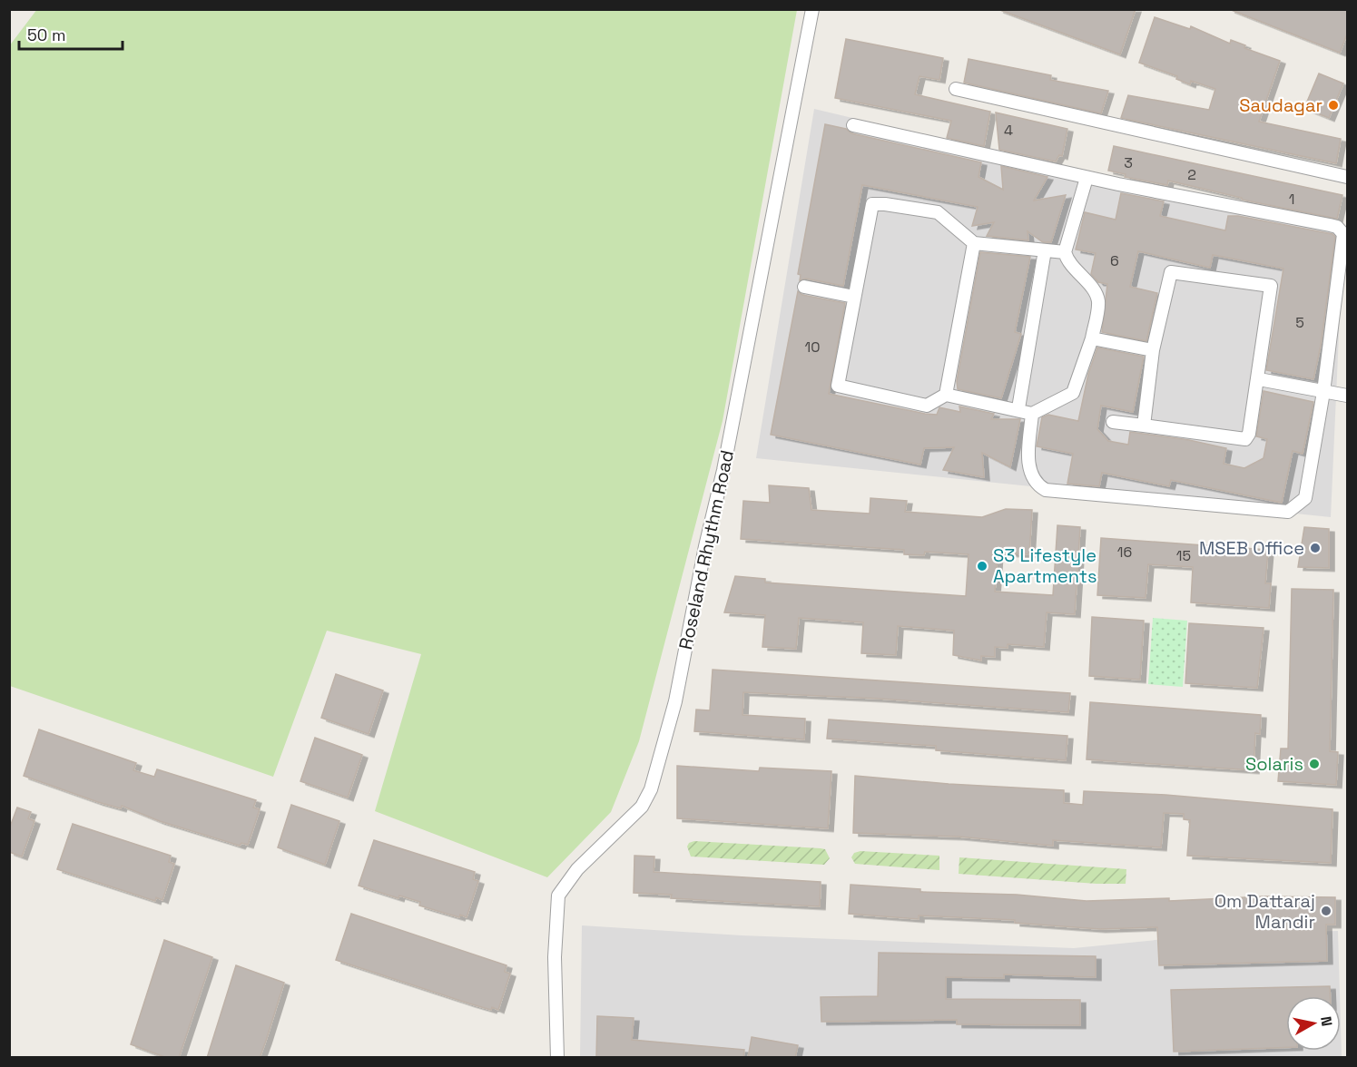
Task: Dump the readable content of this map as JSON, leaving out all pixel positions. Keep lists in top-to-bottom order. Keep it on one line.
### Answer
{"streets":{"street":["Roseland Rhythm Road"]},"places":["Saudagar","MSEB Office","S3 Lifestyle Apartments","Solaris","Om Dattaraj Mandir"],"house_numbers":["4","3","2","1","6","5","10","16","15"],"scale_bar":"50 m","north":"right"}
